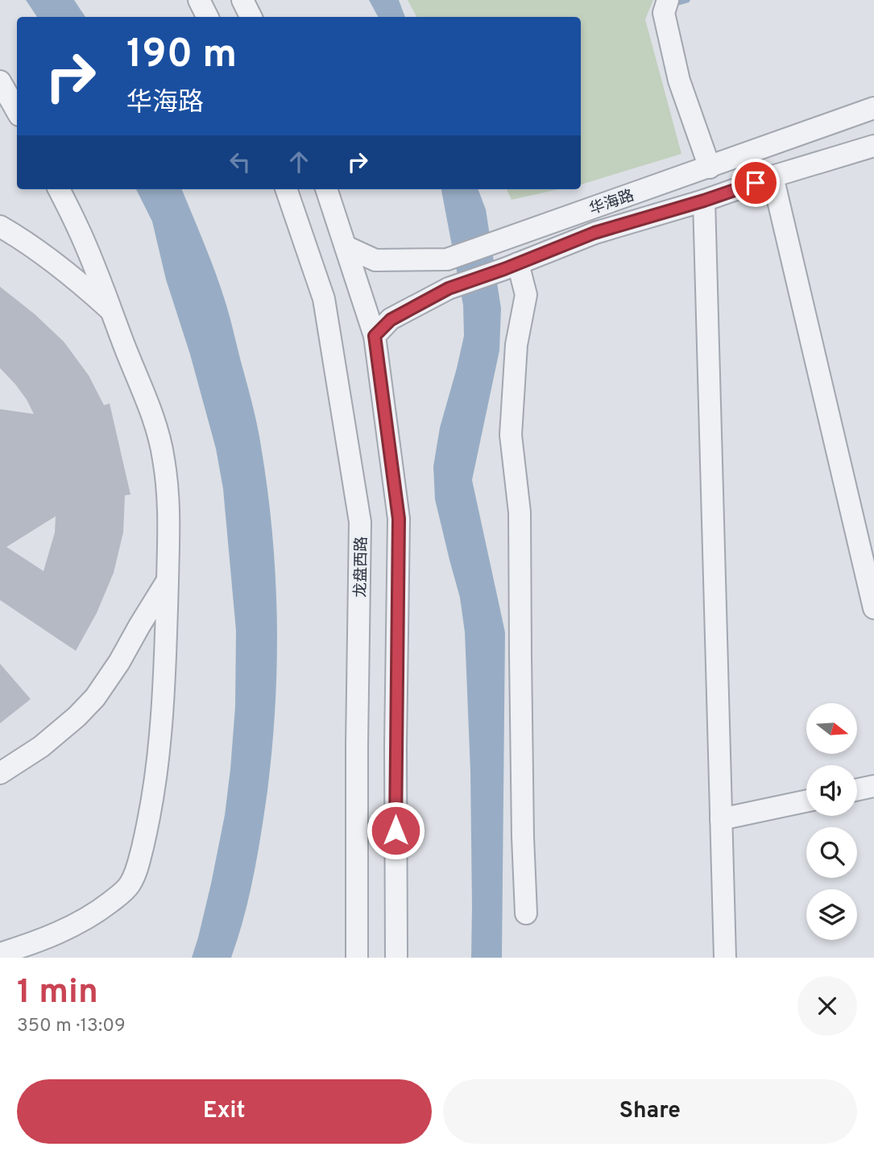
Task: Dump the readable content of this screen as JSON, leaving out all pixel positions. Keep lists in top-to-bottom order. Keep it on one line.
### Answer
{"streets":{"street":["华海路","龙盘西路"]},"north":"right","page":{"turn":["190 m","华海路"],"heading":["1 min","350 m · 13:09"],"buttons":["Exit","Share"]}}
